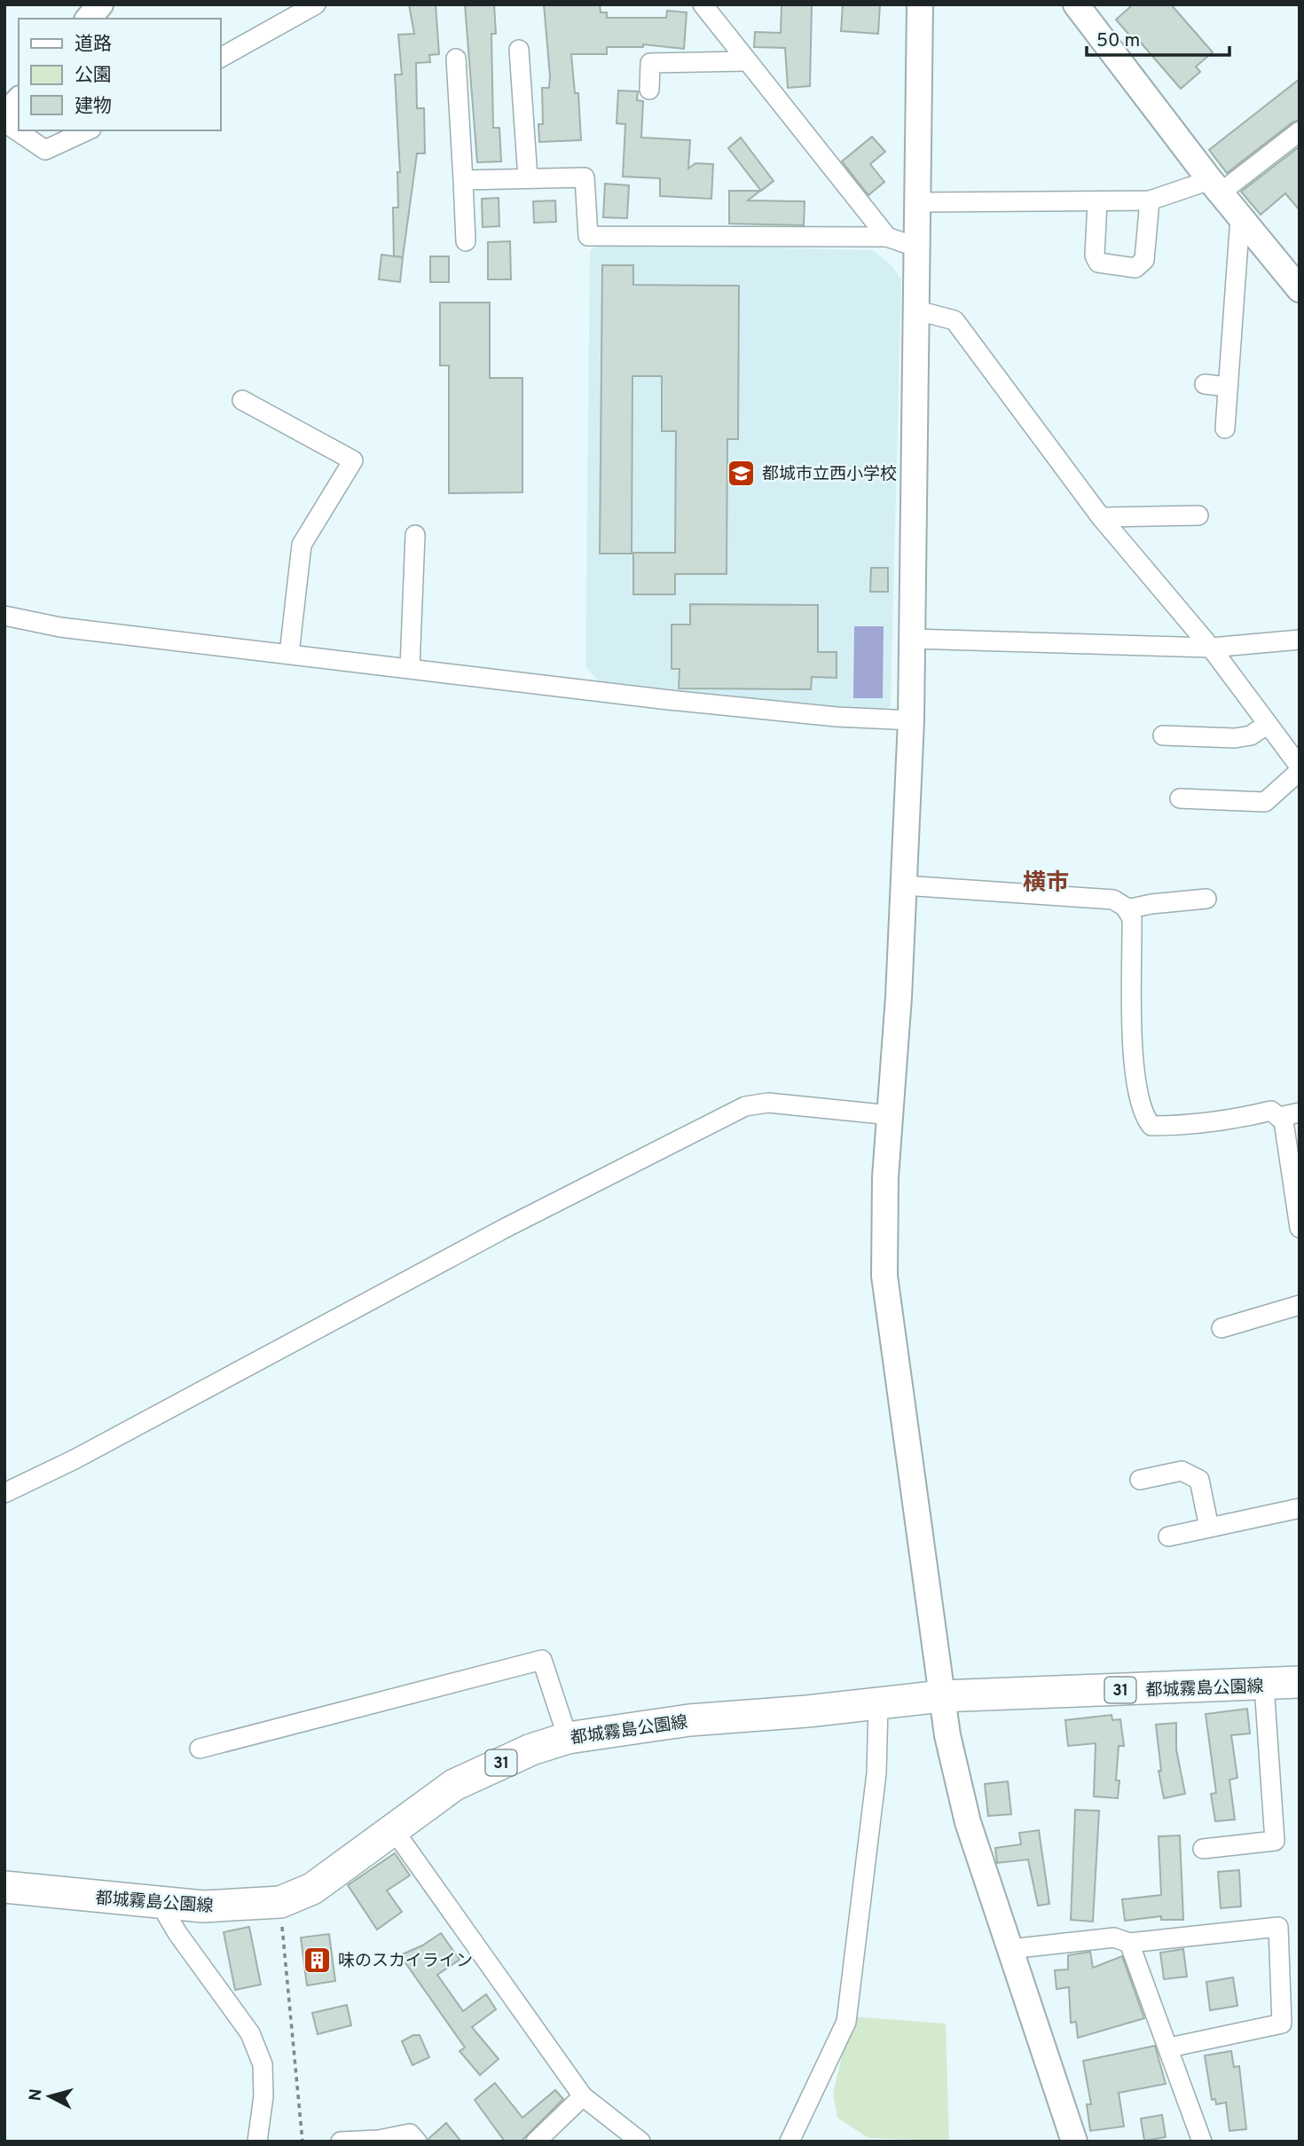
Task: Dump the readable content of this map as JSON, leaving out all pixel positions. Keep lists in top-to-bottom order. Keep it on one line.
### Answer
{"streets":{"main road":["都城霧島公園線","31"]},"districts":["横市"],"places":{"school or university":["都城市立西小学校"],"building":["味のスカイライン"]},"legend":["道路","公園","建物"],"scale_bar":"50 m","north":"left"}
